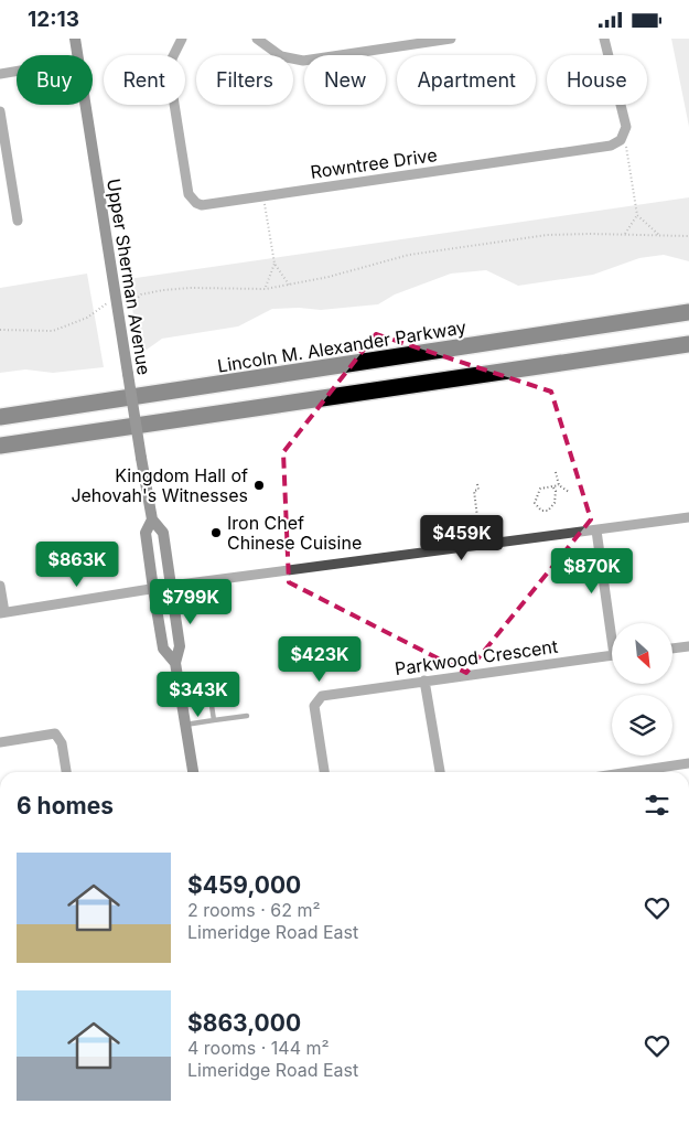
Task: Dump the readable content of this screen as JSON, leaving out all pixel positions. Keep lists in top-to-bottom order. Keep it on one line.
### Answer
{"streets":{"highway":["Lincoln M. Alexander Parkway"],"main road":["Upper Sherman Avenue"],"street":["Rowntree Drive","Parkwood Crescent"]},"places":["Kingdom Hall of Jehovah's Witnesses","Iron Chef Chinese Cuisine"],"north":"bottom right","page":{"status":"12:13","chip":["Buy","Rent","Filters","New","Apartment","House"],"price":["$459K","$863K","$870K","$799K","$423K","$343K"],"heading":"6 homes","list":[{"name":"$459,000","note":"2 rooms · 62 m² · Limeridge Road East"},{"name":"$863,000","note":"4 rooms · 144 m² · Limeridge Road East"}]}}
